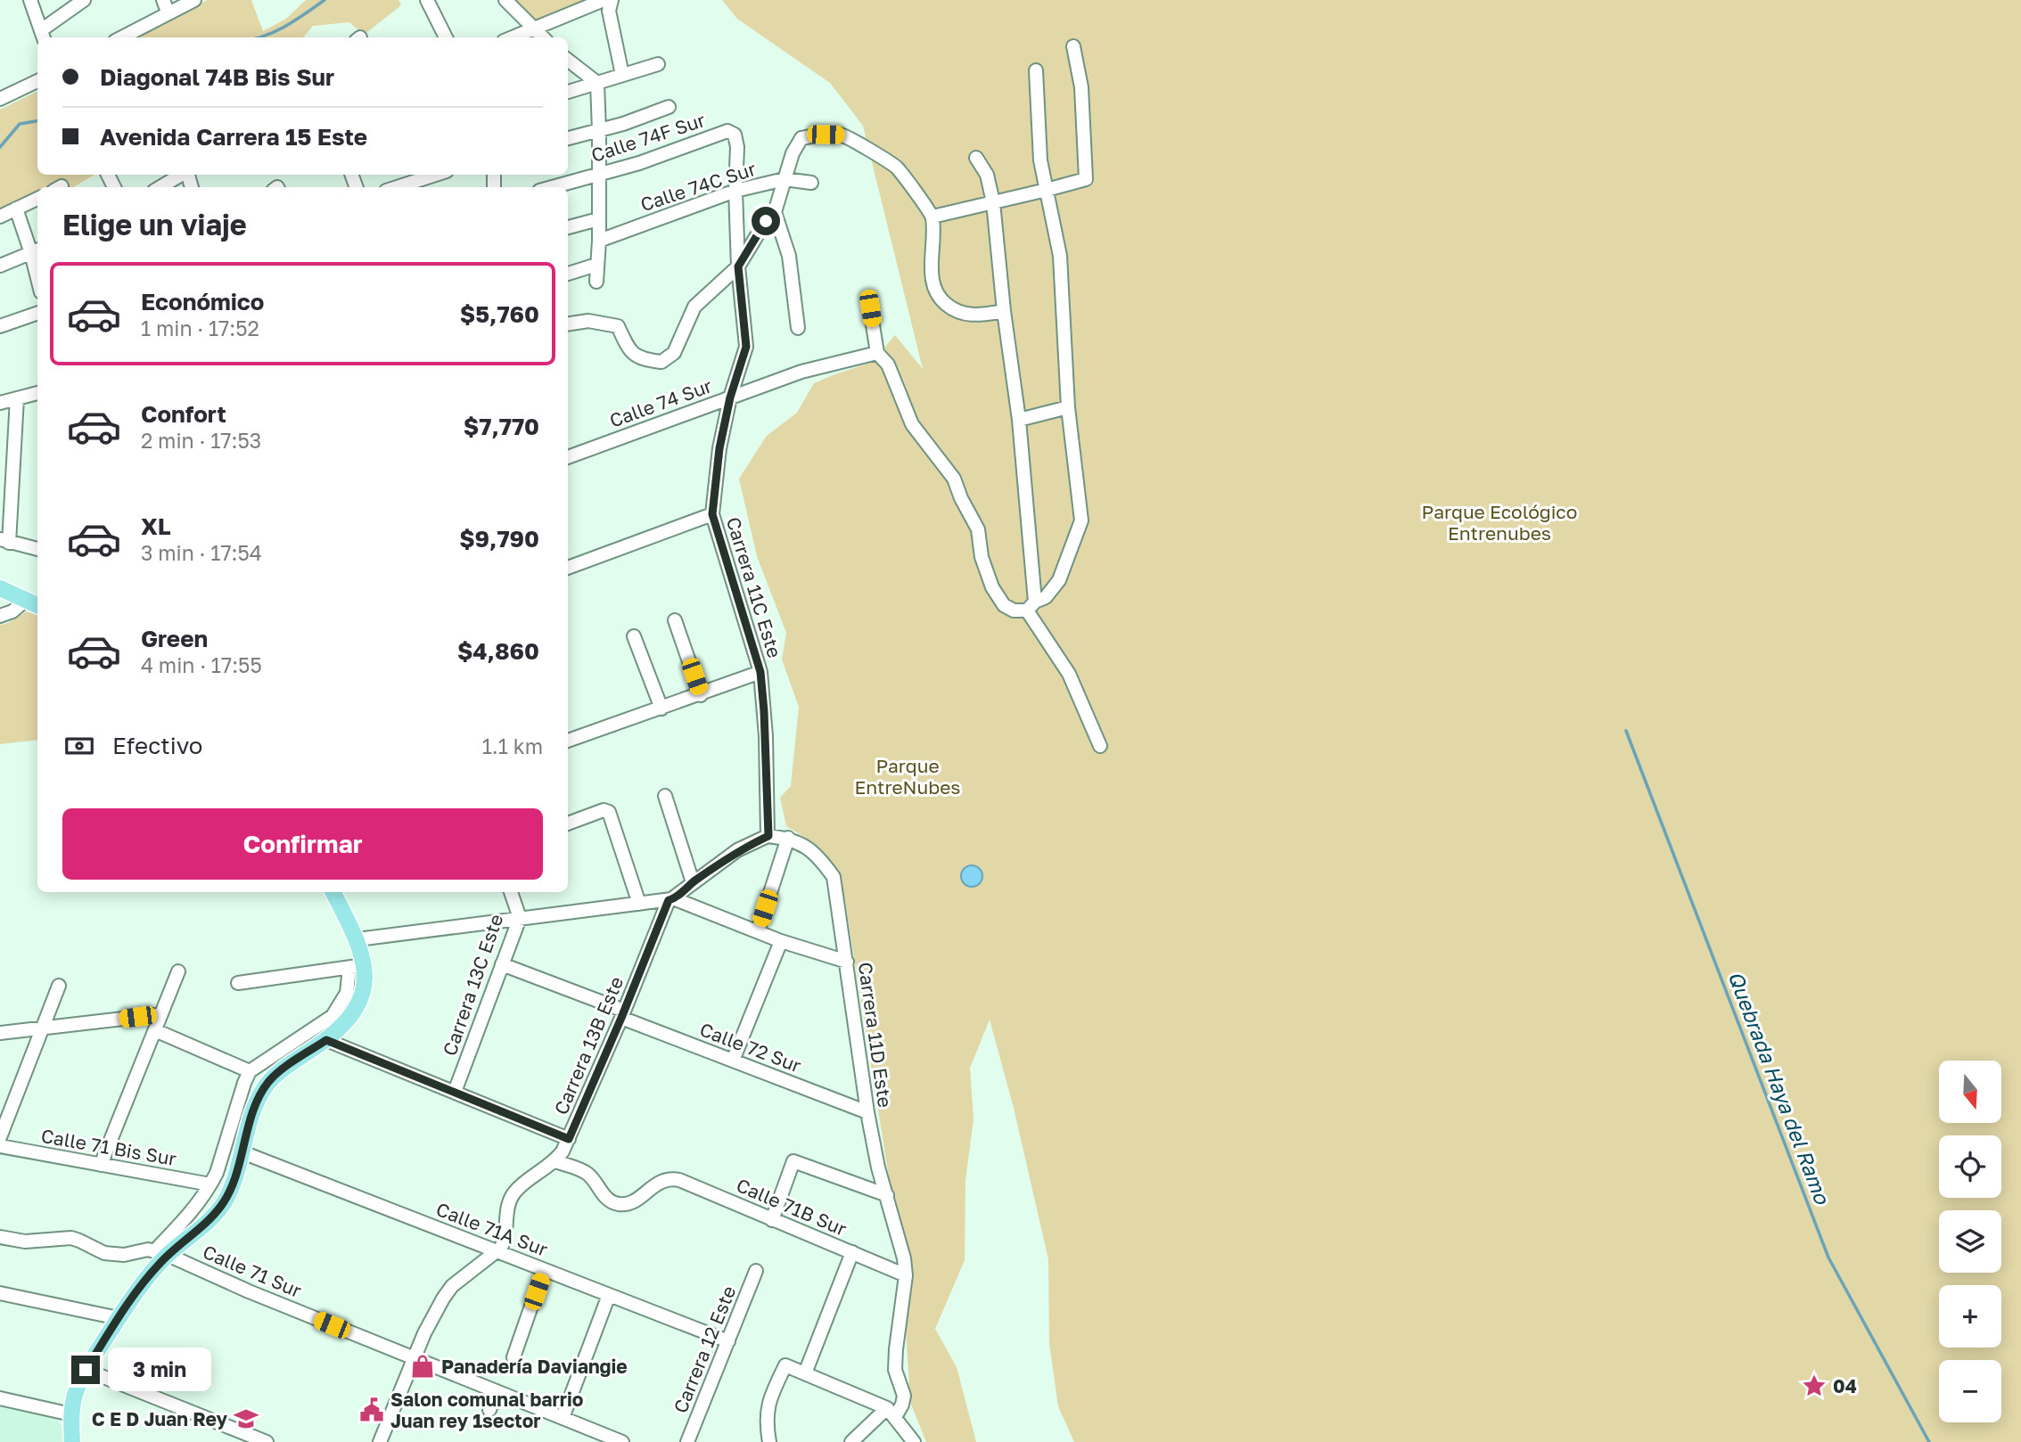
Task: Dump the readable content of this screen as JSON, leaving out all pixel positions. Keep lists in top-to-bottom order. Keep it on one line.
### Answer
{"streets":{"street":["Calle 74F Sur","Calle 74C Sur","Calle 74 Sur","Carrera 11C Este","Carrera 13C Este","Carrera 11D Este","Carrera 13B Este","Calle 72 Sur","Calle 71 Bis Sur","Calle 71B Sur","Calle 71A Sur","Calle 71 Sur","Carrera 12 Este"]},"crossings":[["Calle 74F Sur","Carrera 11C Este"],["Calle 74C Sur","Carrera 11C Este"],["Calle 74 Sur","Carrera 11C Este"],["Carrera 11C Este","Carrera 11D Este"],["Carrera 13C Este","Calle 72 Sur"],["Carrera 11D Este","Calle 72 Sur"],["Carrera 11D Este","Calle 71B Sur"],["Carrera 13B Este","Calle 72 Sur"],["Carrera 13B Este","Calle 71B Sur"],["Carrera 13B Este","Calle 71A Sur"],["Calle 71A Sur","Carrera 12 Este"]],"water":["Quebrada Haya del Ramo"],"parks":["Parque Ecológico Entrenubes","Parque EntreNubes"],"places":{"shop":["Panadería Daviangie"],"place":["04"],"public building":["Salon comunal barrio Juan rey 1sector"],"school or university":["C E D Juan Rey"]},"north":"bottom","page":{"banner":["Diagonal 74B Bis Sur","Avenida Carrera 15 Este"],"heading":"Elige un viaje","list":[{"name":"Económico","note":"1 min · 17:52","value":"$5,760"},{"name":"Confort","note":"2 min · 17:53","value":"$7,770"},{"name":"XL","note":"3 min · 17:54","value":"$9,790"},{"name":"Green","note":"4 min · 17:55","value":"$4,860"}],"pay":["Efectivo","1.1 km"],"buttons":"Confirmar","map_buttons":["+","−"],"bubble":"3 min"}}
